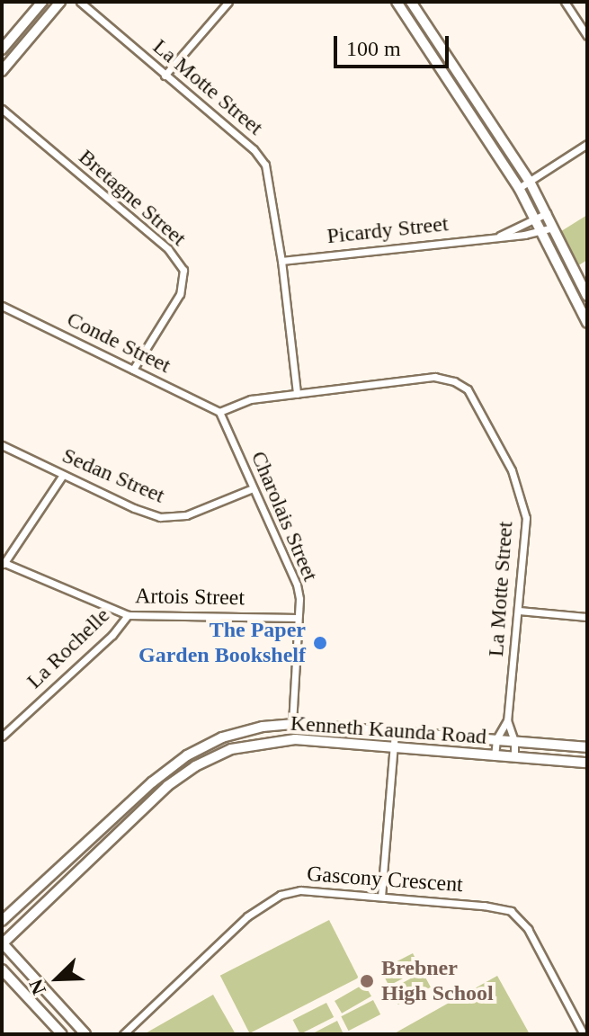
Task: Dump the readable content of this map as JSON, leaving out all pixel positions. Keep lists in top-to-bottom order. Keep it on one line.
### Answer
{"streets":{"main road":["Kenneth Kaunda Road"],"street":["La Motte Street","Bretagne Street","Picardy Street","Conde Street","Sedan Street","Charolais Street","Artois Street","La Rochelle","Gascony Crescent"]},"crossings":[["La Motte Street","Picardy Street"],["La Motte Street","Conde Street"],["La Motte Street","Charolais Street"],["La Motte Street","Kenneth Kaunda Road"],["Bretagne Street","Conde Street"],["Conde Street","Charolais Street"],["Sedan Street","Charolais Street"],["Charolais Street","Artois Street"],["Charolais Street","Kenneth Kaunda Road"],["Artois Street","La Rochelle"]],"places":["The Paper Garden Bookshelf","Brebner High School"],"scale_bar":"100 m","north":"bottom left"}
